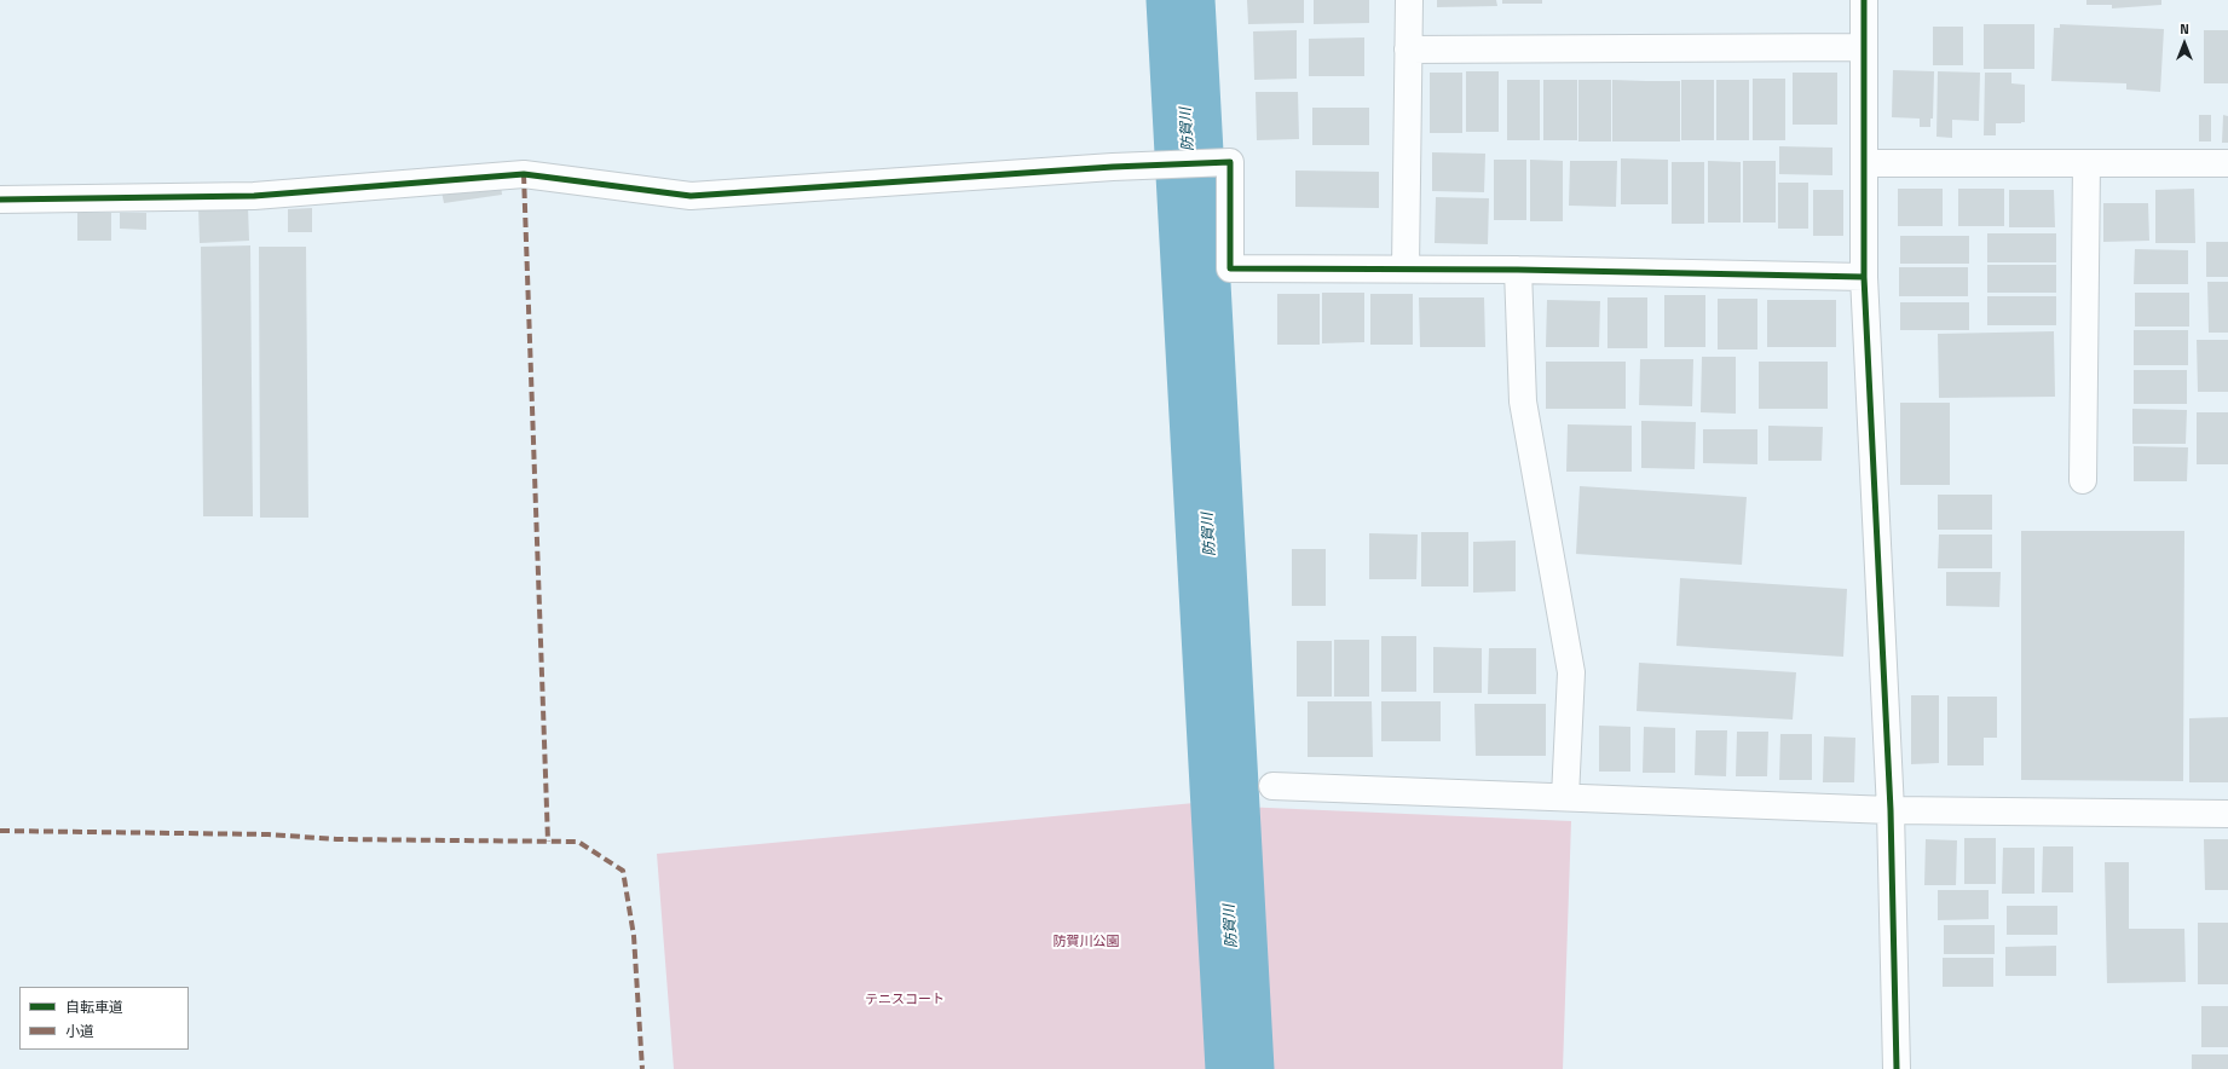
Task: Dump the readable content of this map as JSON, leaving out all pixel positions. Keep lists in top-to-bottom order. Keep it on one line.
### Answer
{"water":["防賀川"],"parks":["防賀川公園","テニスコート"],"legend":["自転車道","小道"],"north":"top"}
